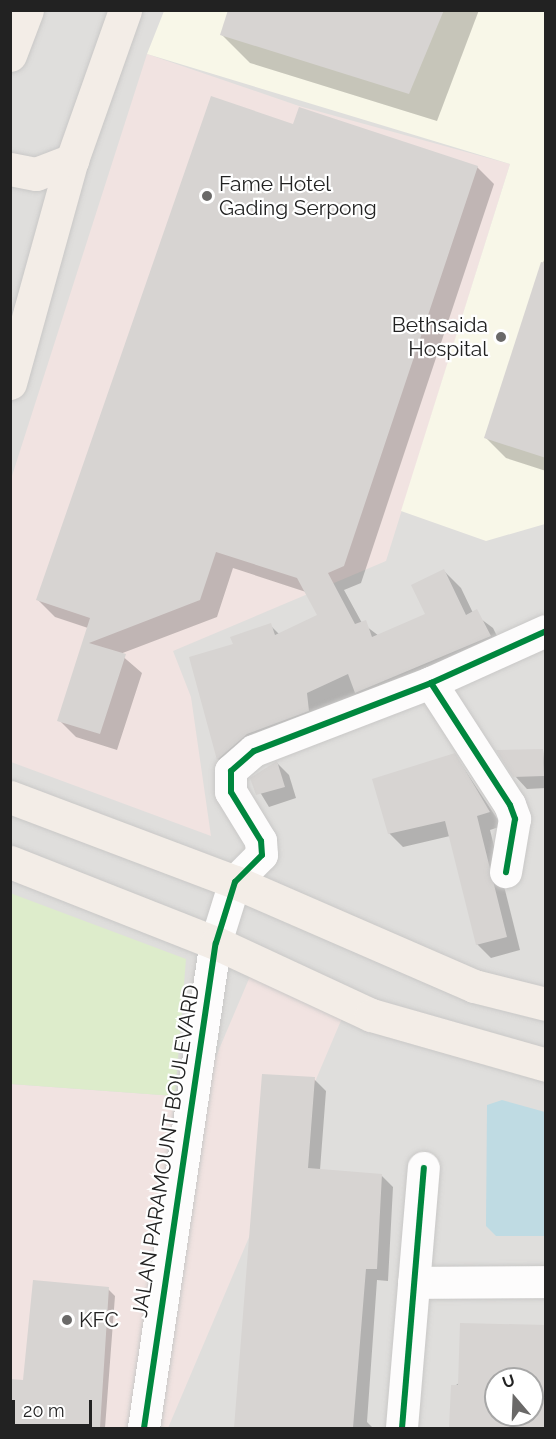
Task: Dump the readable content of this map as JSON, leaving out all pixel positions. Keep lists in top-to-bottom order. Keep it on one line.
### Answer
{"streets":{"street":["JALAN PARAMOUNT BOULEVARD"]},"places":["Fame Hotel Gading Serpong","Bethsaida Hospital","KFC"],"scale_bar":"20 m","north":"top"}
